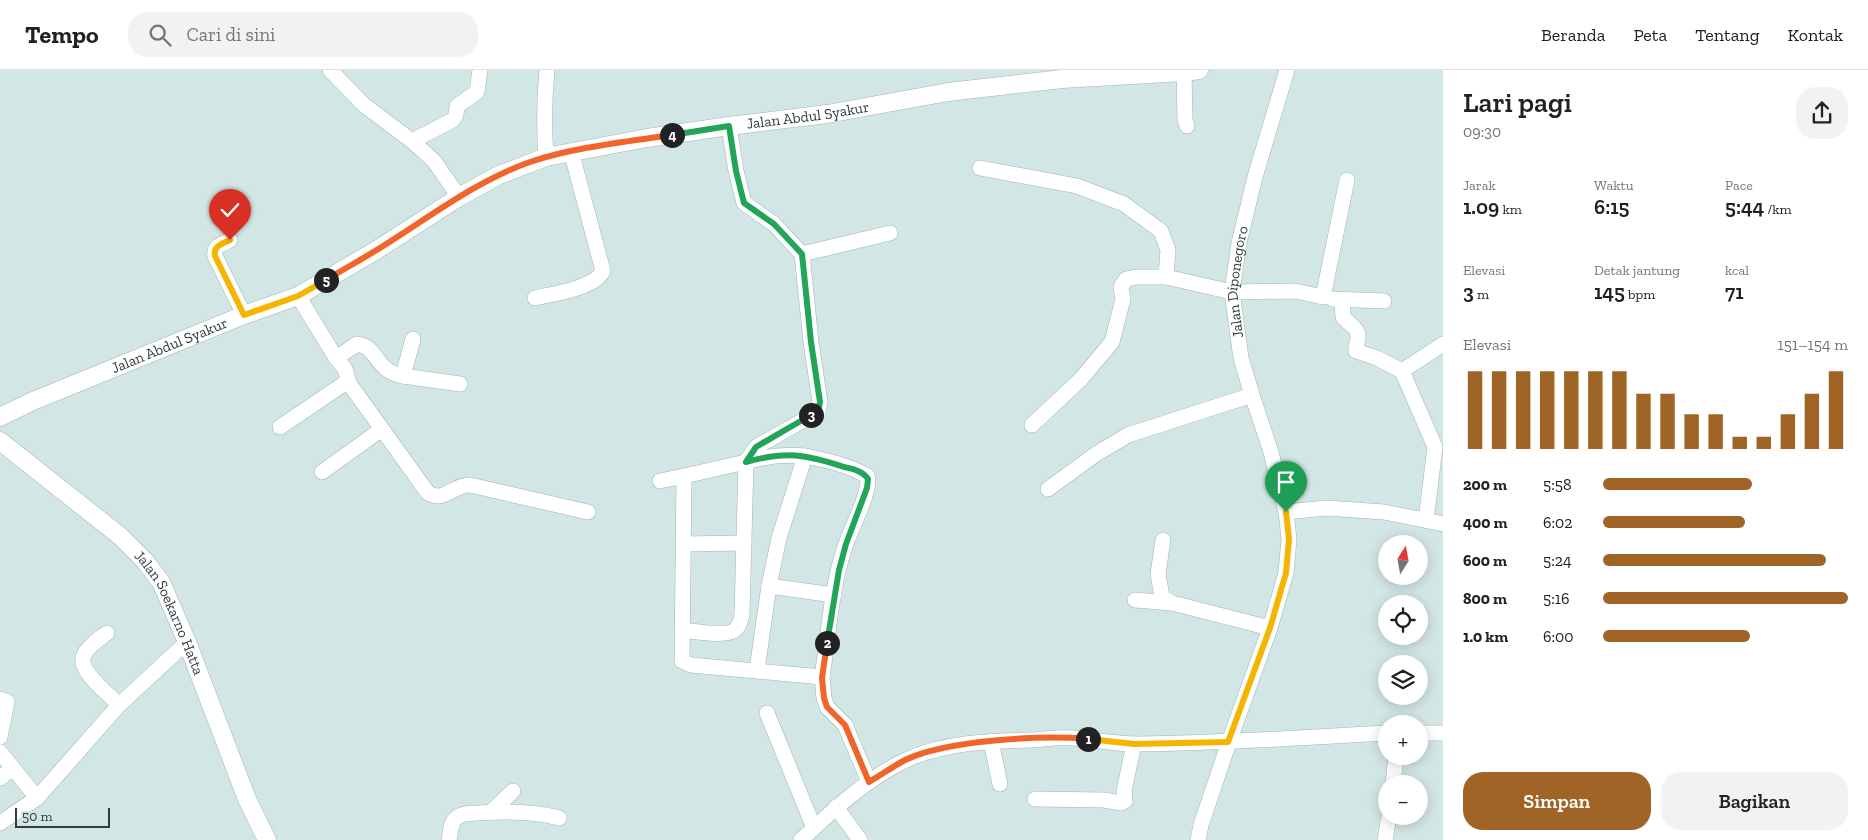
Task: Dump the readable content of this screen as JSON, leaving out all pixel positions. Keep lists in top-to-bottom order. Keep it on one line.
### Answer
{"streets":{"street":["Jalan Abdul Syakur","Jalan Diponegoro","Jalan Soekarno Hatta"]},"scale_bar":"50 m","north":"top","page":{"header":"Tempo","search":"Cari di sini","nav":["Beranda","Peta","Tentang","Kontak"],"heading":["Lari pagi","09:30"],"pins":["4","5","3","2","1"],"stats":[["Jarak","1.09 km"],["Waktu","6:15"],["Pace","5:44 /km"],["Elevasi","3 m"],["Detak jantung","145 bpm"],["kcal","71"]],"chart":["Elevasi","151–154 m"],"list":[{"name":"200 m","note":"5:58"},{"name":"400 m","note":"6:02"},{"name":"600 m","note":"5:24"},{"name":"800 m","note":"5:16"},{"name":"1.0 km","note":"6:00"}],"map_buttons":["+","−"],"buttons":["Simpan","Bagikan"],"scale":"50 m"}}
